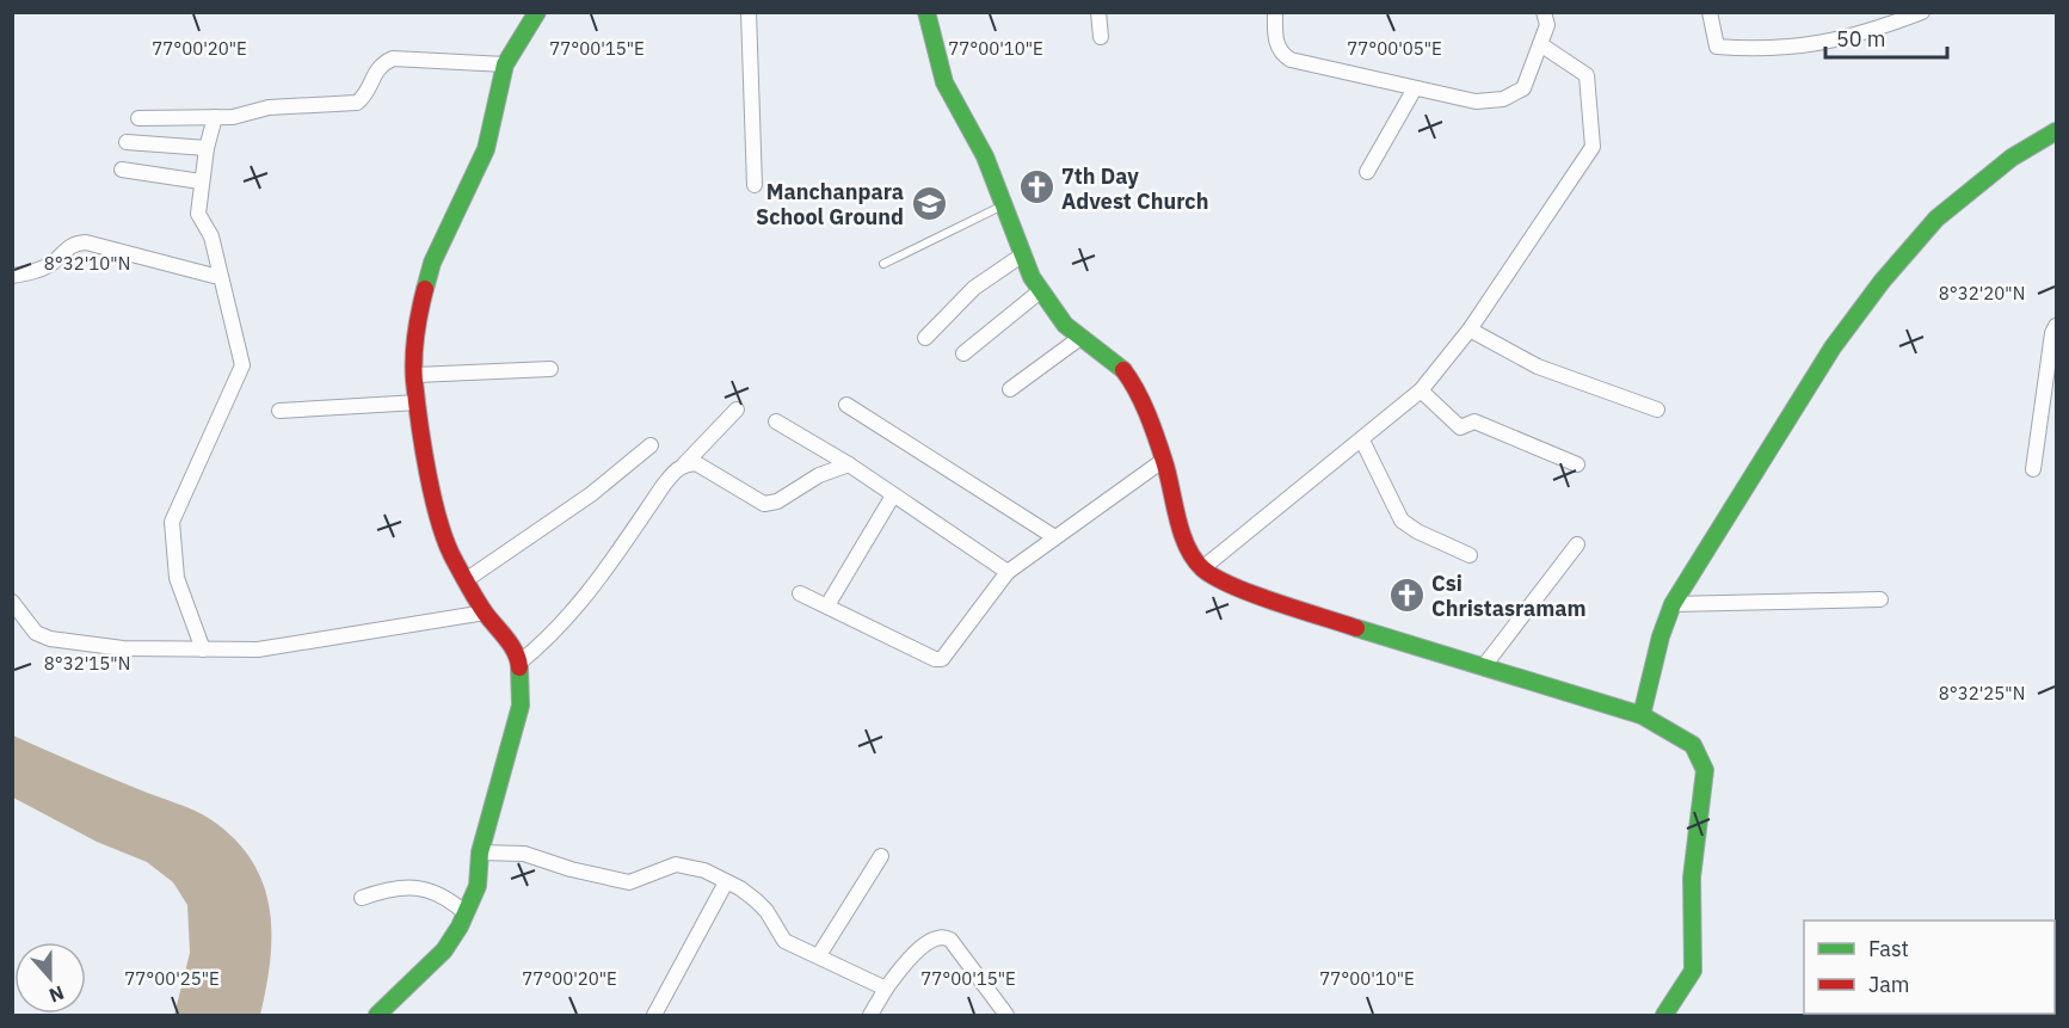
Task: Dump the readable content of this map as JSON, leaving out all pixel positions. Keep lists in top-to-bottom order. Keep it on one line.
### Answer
{"places":{"church":["7th Day Advest Church","Csi Christasramam"],"school or university":["Manchanpara School Ground"]},"legend":["Fast","Jam"],"scale_bar":"50 m","north":"bottom","coordinates":["77°00'20\"E","77°00'15\"E","77°00'10\"E","77°00'05\"E","8°32'10\"N","8°32'20\"N","8°32'15\"N","8°32'25\"N","77°00'25\"E"]}
